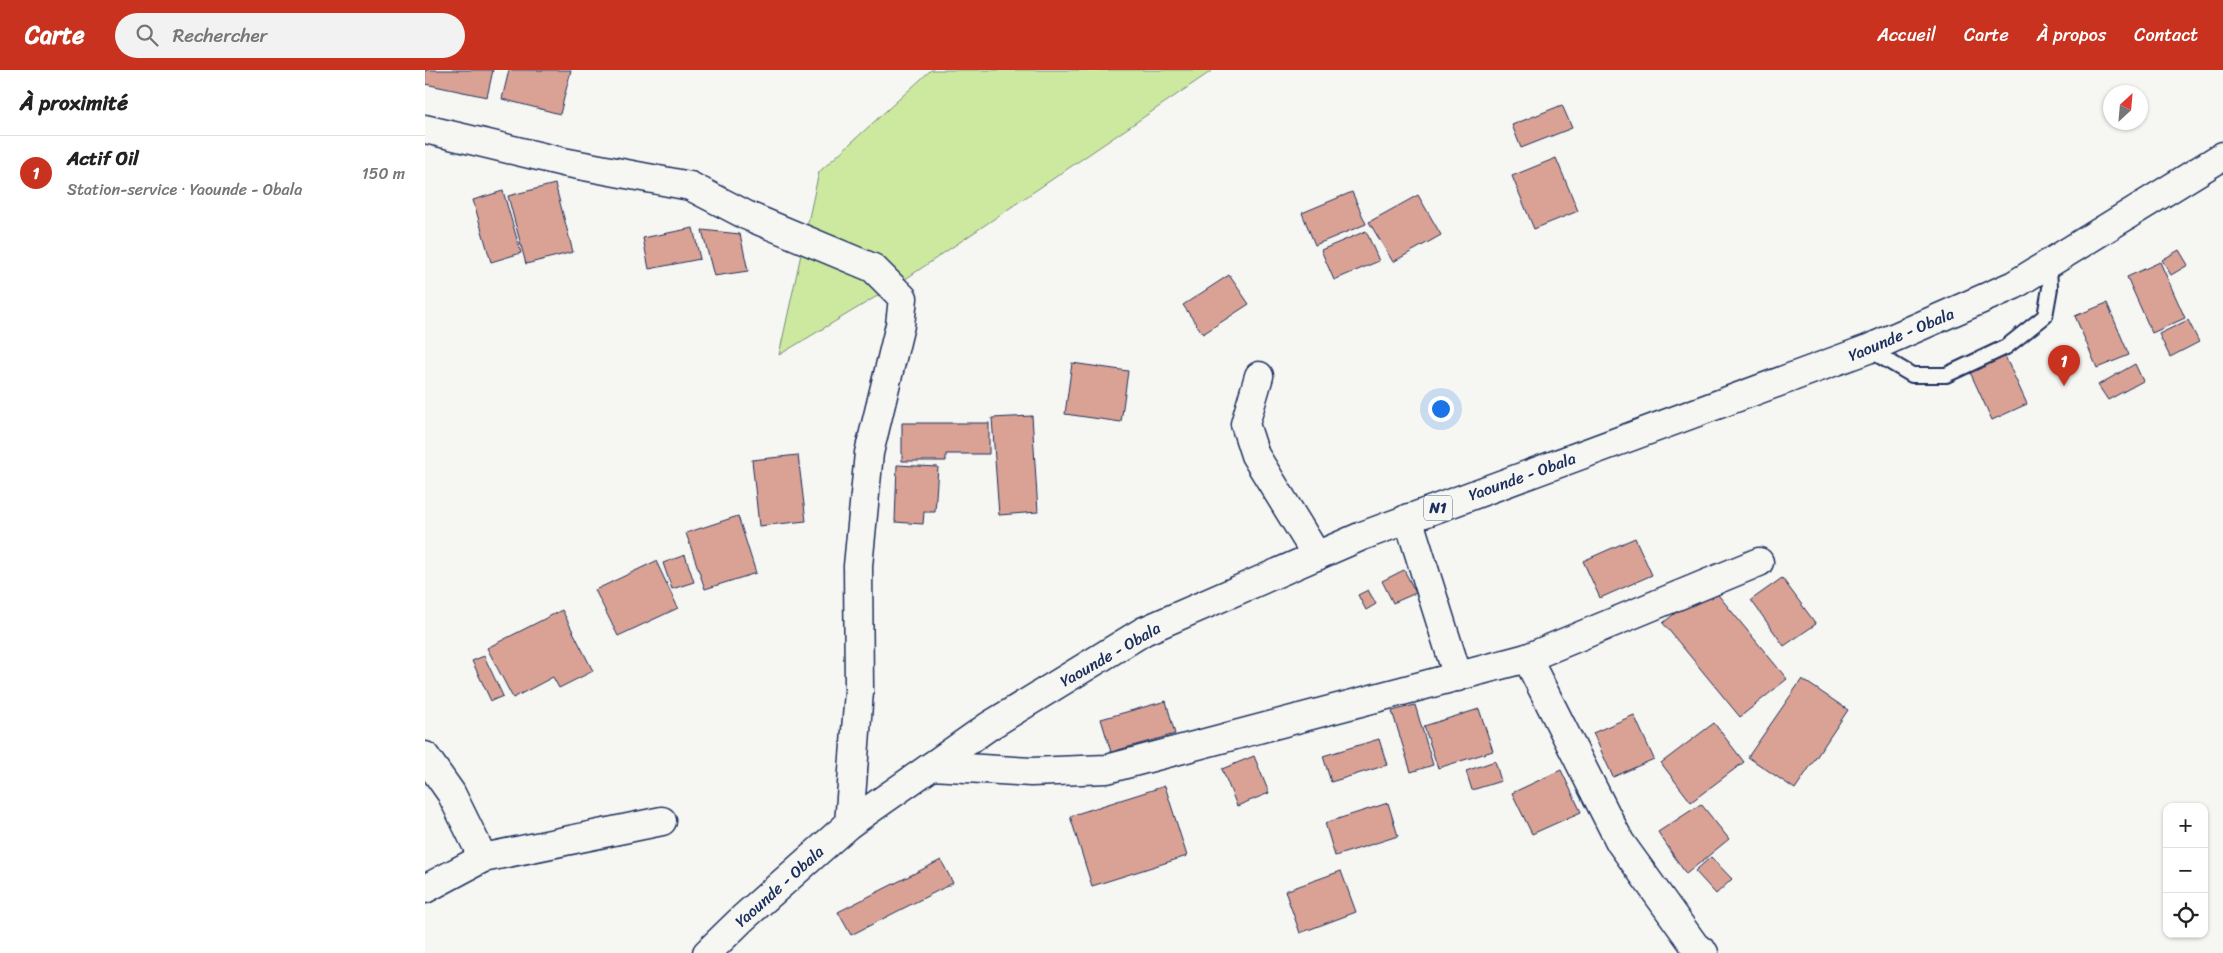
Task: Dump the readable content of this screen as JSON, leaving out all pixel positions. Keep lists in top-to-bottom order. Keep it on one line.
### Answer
{"streets":{"main road":["Yaounde - Obala","N1"]},"north":"top right","page":{"header":"Carte","search":"Rechercher","nav":["Accueil","Carte","À propos","Contact"],"heading":"À proximité","list":[{"mark":"1","name":"Actif Oil","note":"Station-service · Yaounde - Obala","value":"150 m"}],"pins":"1","map_buttons":["+","−"]}}
